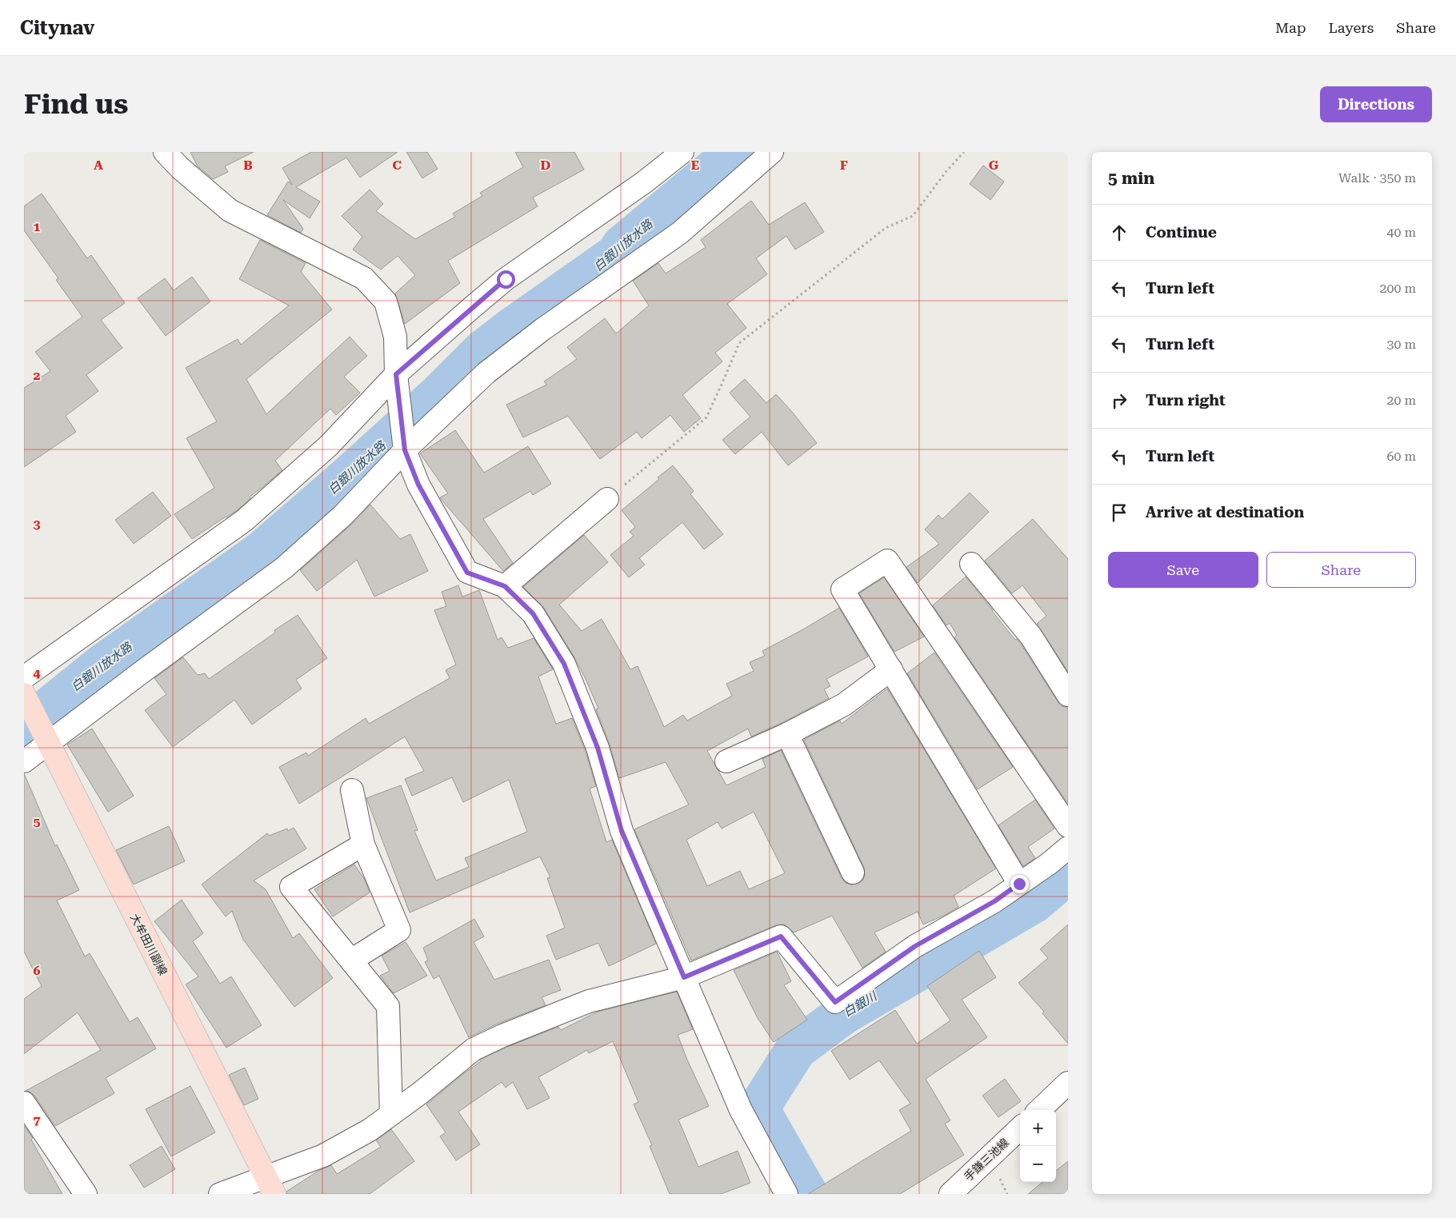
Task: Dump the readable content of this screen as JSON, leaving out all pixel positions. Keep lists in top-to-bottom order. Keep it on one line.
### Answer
{"streets":{"main road":["大牟田川副線"],"street":["手鎌三池線"]},"water":["白銀川放水路","白銀川"],"page":{"header":"Citynav","nav":["Map","Layers","Share"],"buttons":["Directions",["Save","Share"]],"title":"Find us","heading":["5 min","Walk · 350 m"],"list":[["Continue","40 m"],["Turn left","200 m"],["Turn left","30 m"],["Turn right","20 m"],["Turn left","60 m"],"Arrive at destination"],"map_buttons":["+","−"]},"grid":{"columns":["A","B","C","D","E","F","G"],"rows":["1","2","3","4","5","6","7"]}}
